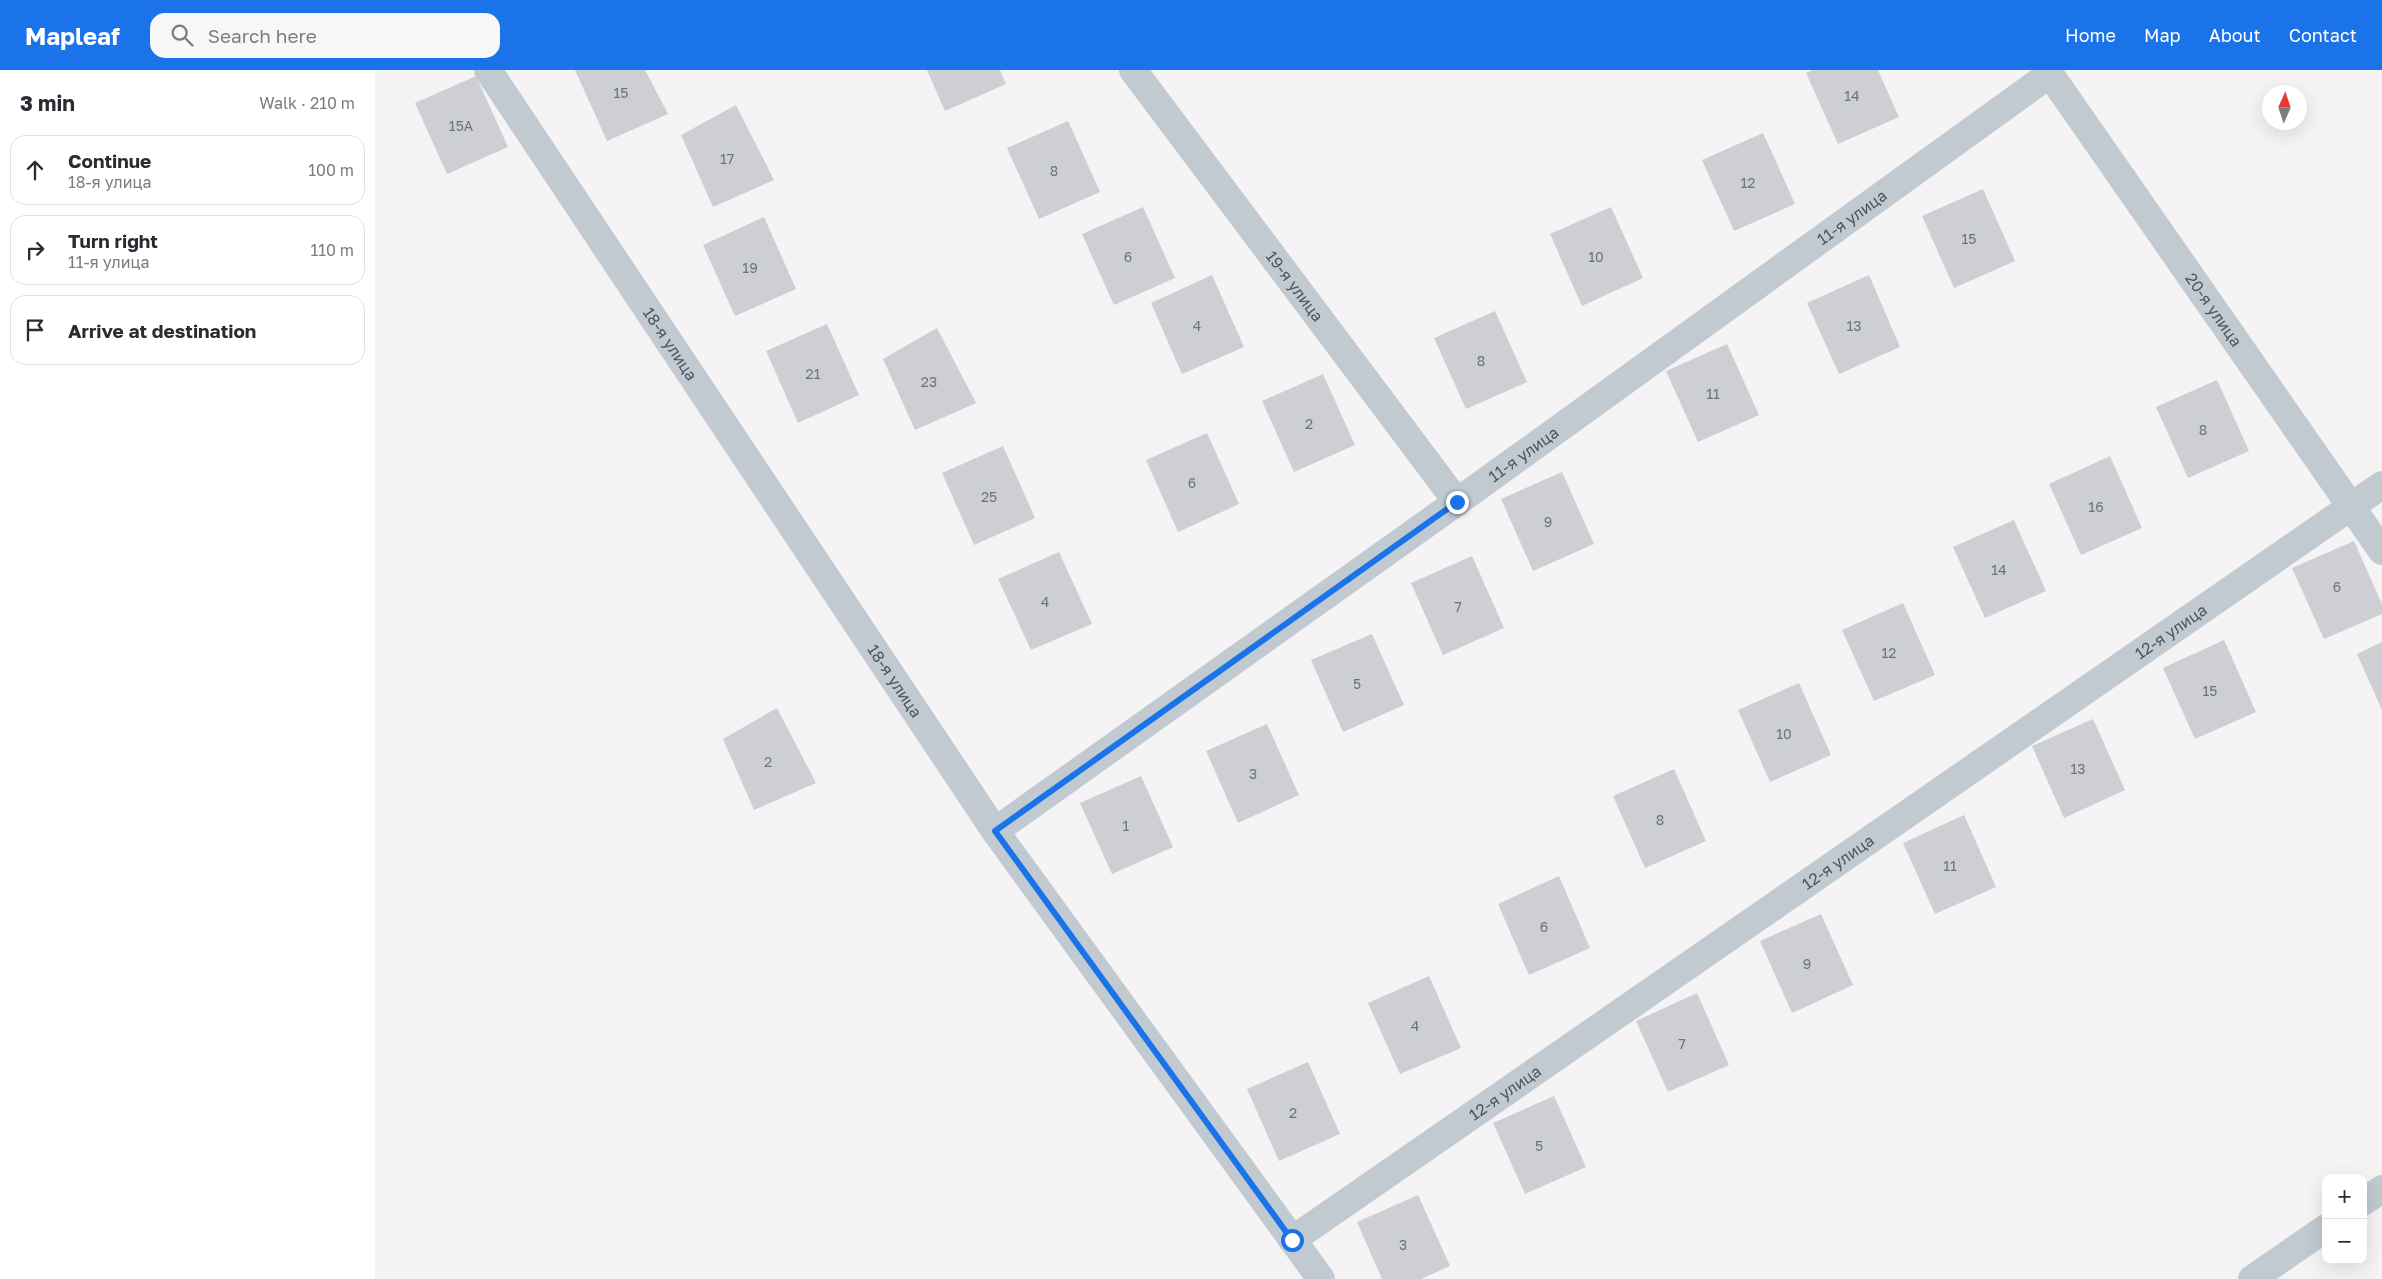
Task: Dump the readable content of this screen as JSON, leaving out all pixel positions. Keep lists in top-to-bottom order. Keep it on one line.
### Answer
{"streets":{"street":["11-я улица","19-я улица","20-я улица","18-я улица","12-я улица"]},"crossings":[["11-я улица","19-я улица"],["11-я улица","20-я улица"],["11-я улица","18-я улица"],["20-я улица","12-я улица"],["18-я улица","12-я улица"]],"house_numbers":["15","14","15А","17","8","12","15","6","10","19","4","13","8","21","23","11","2","8","6","25","16","9","14","6","4","7","12","5","15","10","2","13","3","8","1","11","6","9","4","7","2","5","3"],"north":"top","page":{"header":"Mapleaf","search":"Search here","nav":["Home","Map","About","Contact"],"heading":["3 min","Walk · 210 m"],"list":[["Continue","18-я улица","100 m"],["Turn right","11-я улица","110 m"],"Arrive at destination"],"map_buttons":["+","−"]}}
